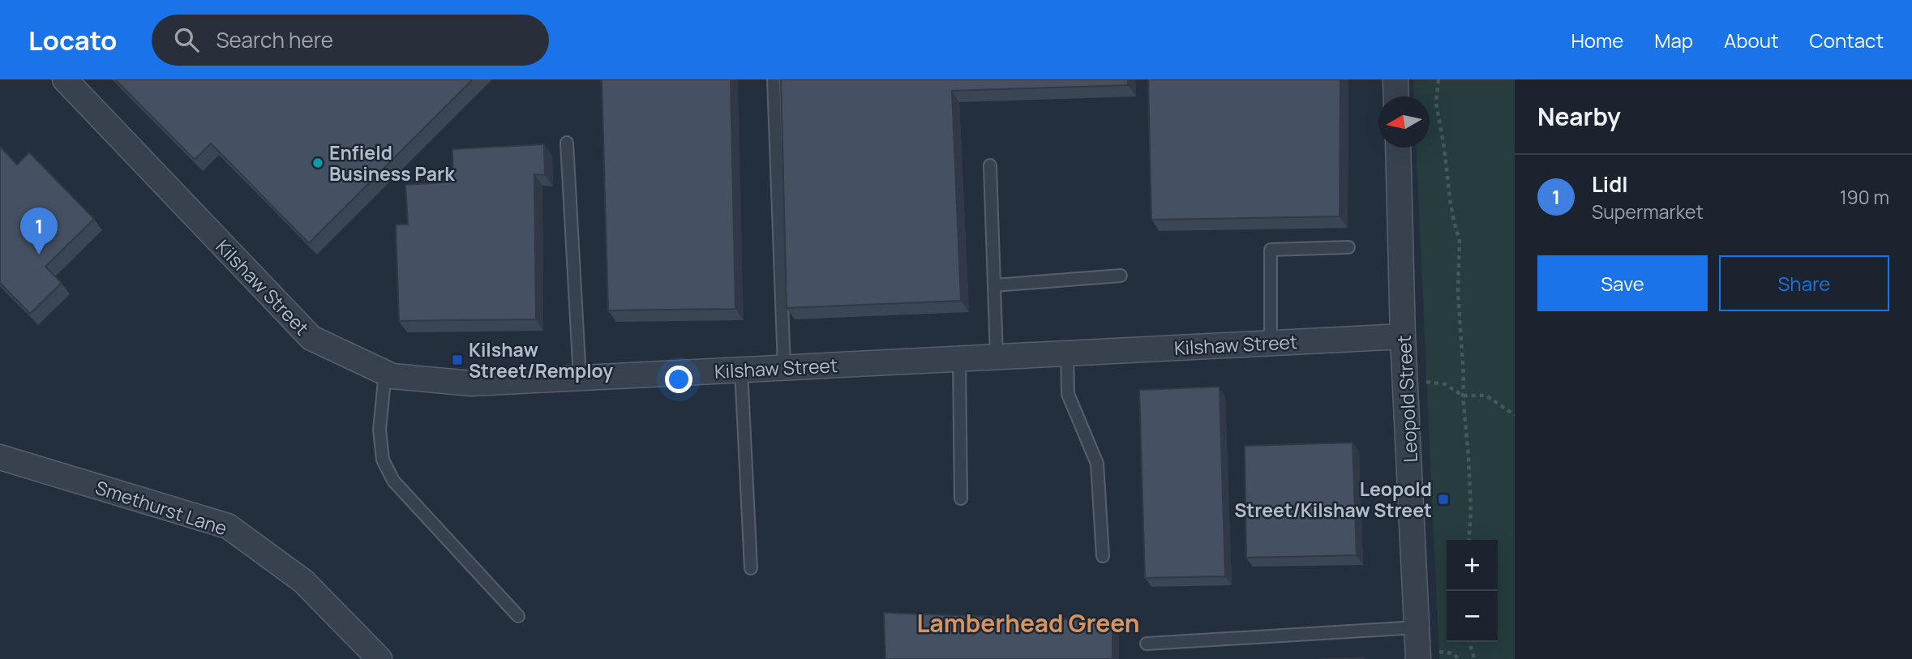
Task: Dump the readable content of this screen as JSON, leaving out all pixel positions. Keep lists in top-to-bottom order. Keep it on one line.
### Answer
{"streets":{"street":["Kilshaw Street","Leopold Street","Smethurst Lane"]},"crossings":[["Kilshaw Street","Leopold Street"]],"districts":["Lamberhead Green"],"places":{"other":["Enfield Business Park"],"transit":["Kilshaw Street/Remploy","Leopold Street/Kilshaw Street"]},"north":"left","page":{"header":"Locato","search":"Search here","nav":["Home","Map","About","Contact"],"heading":"Nearby","list":[{"mark":"1","name":"Lidl","note":"Supermarket","value":"190 m"}],"pins":"1","buttons":["Save","Share"],"map_buttons":["+","−"]}}
